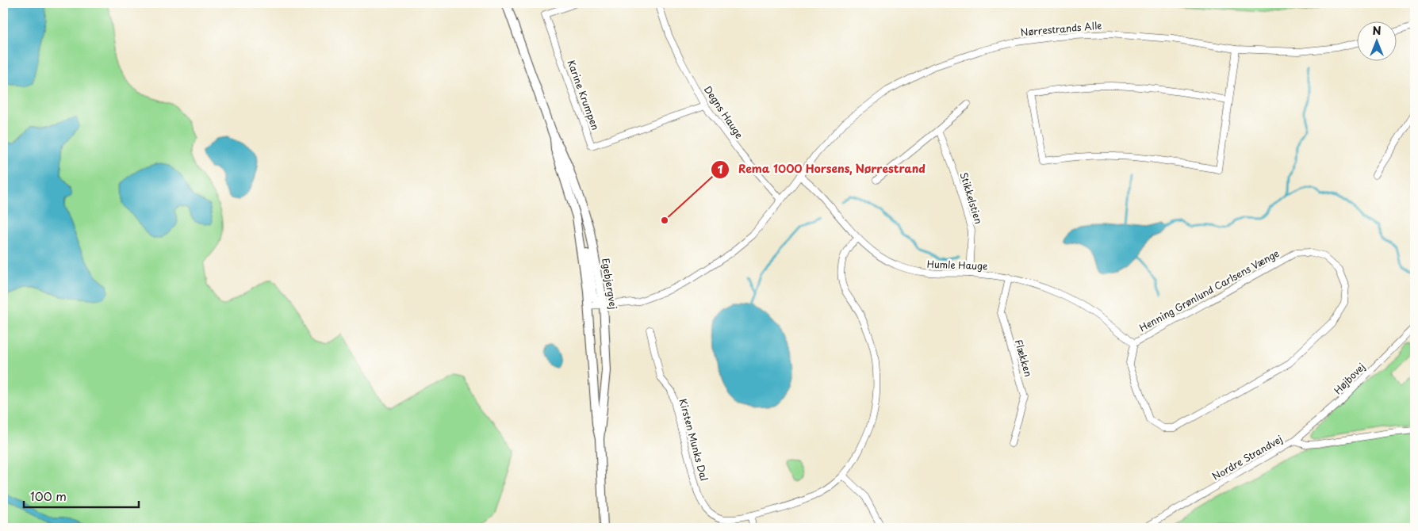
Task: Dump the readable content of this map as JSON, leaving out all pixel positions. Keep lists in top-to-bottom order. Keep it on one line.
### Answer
{"streets":{"street":["Nørrestrands Alle","Karine Krumpen","Degns Hauge","Stikkelstien","Humle Hauge","Egebjergvej","Henning Grønlund Carlsens Vænge","Flækken","Højbovej","Kirsten Munks Dal","Nordre Strandvej"]},"crossings":[["Nørrestrands Alle","Degns Hauge"],["Nørrestrands Alle","Humle Hauge"],["Nørrestrands Alle","Egebjergvej"],["Karine Krumpen","Degns Hauge"],["Stikkelstien","Humle Hauge"],["Humle Hauge","Henning Grønlund Carlsens Vænge"],["Humle Hauge","Flækken"],["Humle Hauge","Kirsten Munks Dal"],["Højbovej","Nordre Strandvej"]],"places":["Rema 1000 Horsens, Nørrestrand"],"scale_bar":"100 m","north":"top"}
